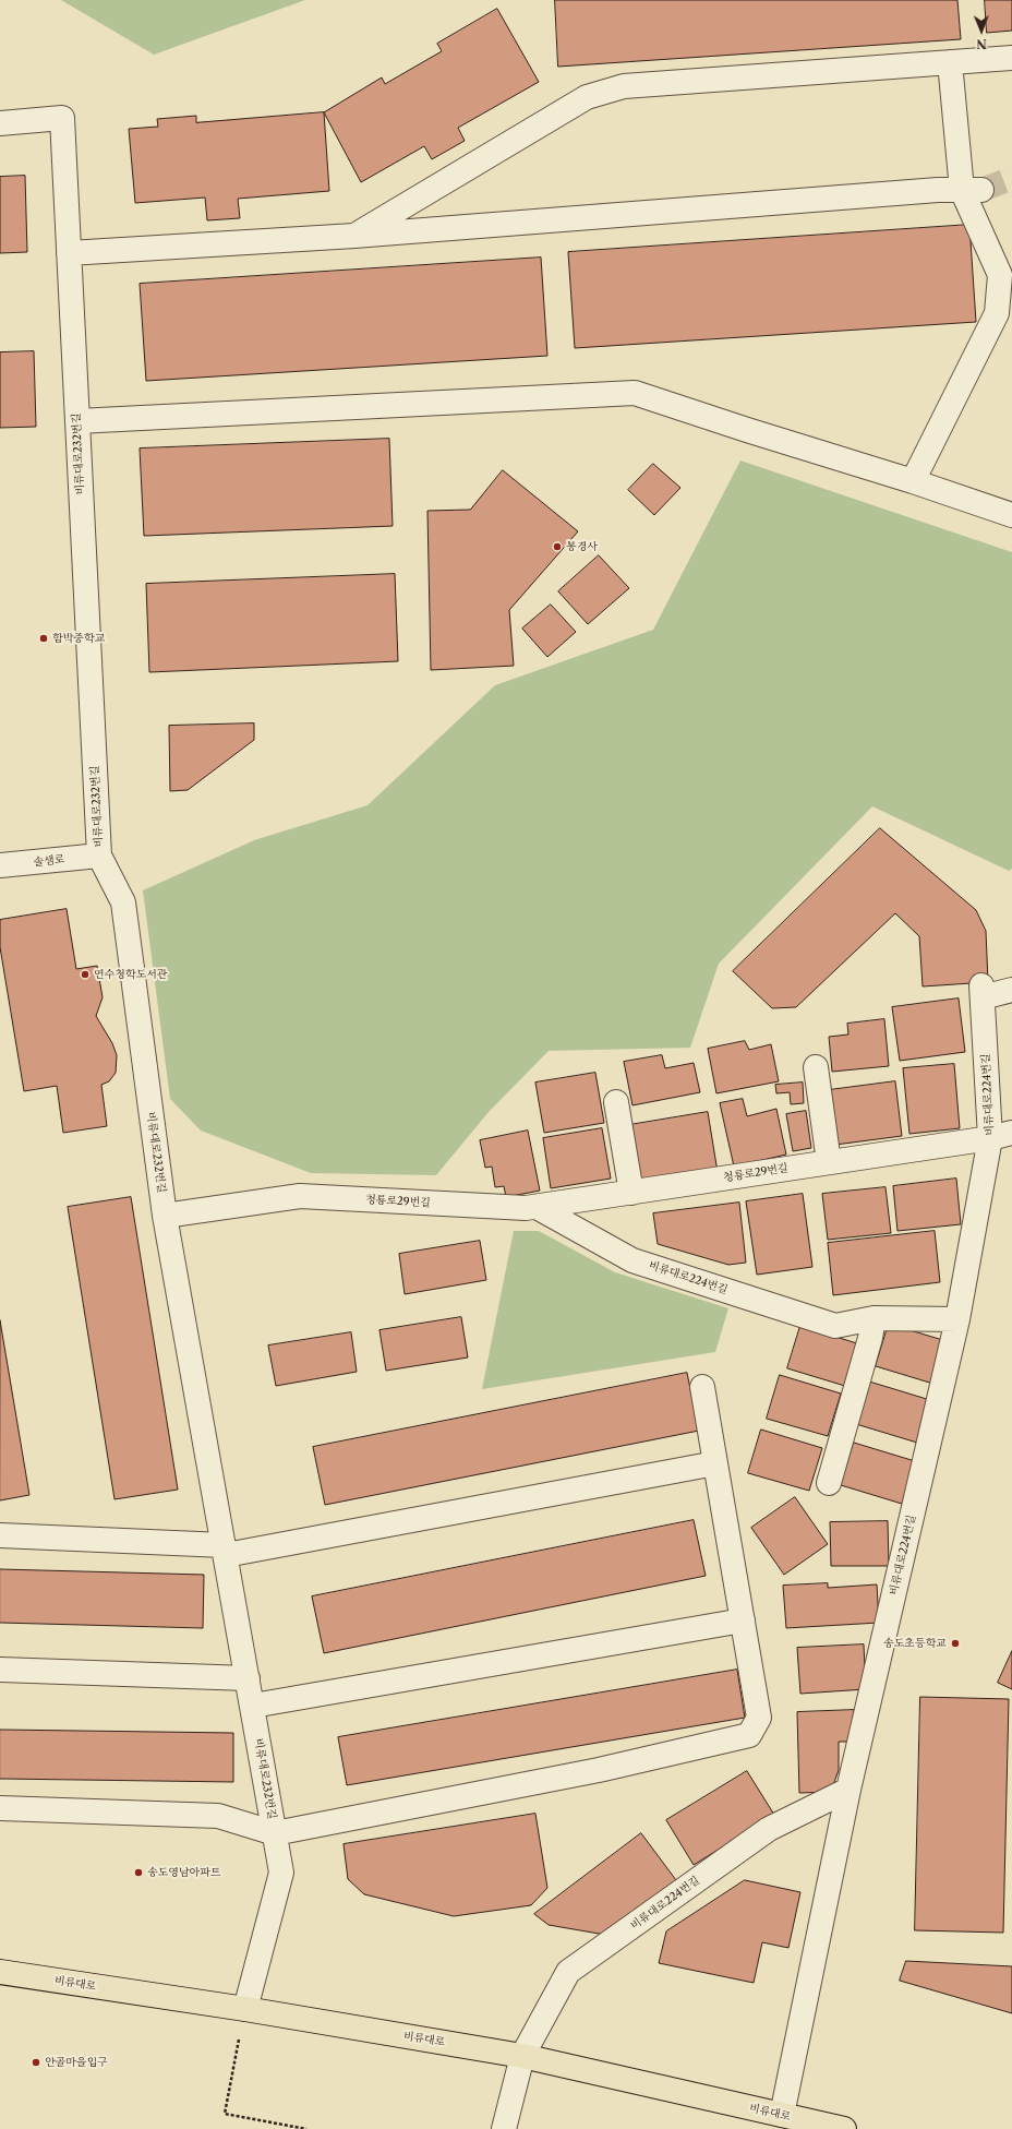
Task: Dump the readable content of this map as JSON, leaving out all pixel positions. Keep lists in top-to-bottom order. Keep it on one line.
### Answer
{"streets":{"main road":["비류대로"],"street":["비류대로232번길","솔샘로","비류대로224번길","청룡로29번길"]},"crossings":[["비류대로232번길","솔샘로"],["비류대로232번길","청룡로29번길"],["비류대로232번길","비류대로"],["비류대로224번길","청룡로29번길"],["비류대로224번길","비류대로"]],"places":["봉경사","함박중학교","연수청학도서관","송도초등학교","송도영남아파트","안골마을입구"],"north":"bottom"}
